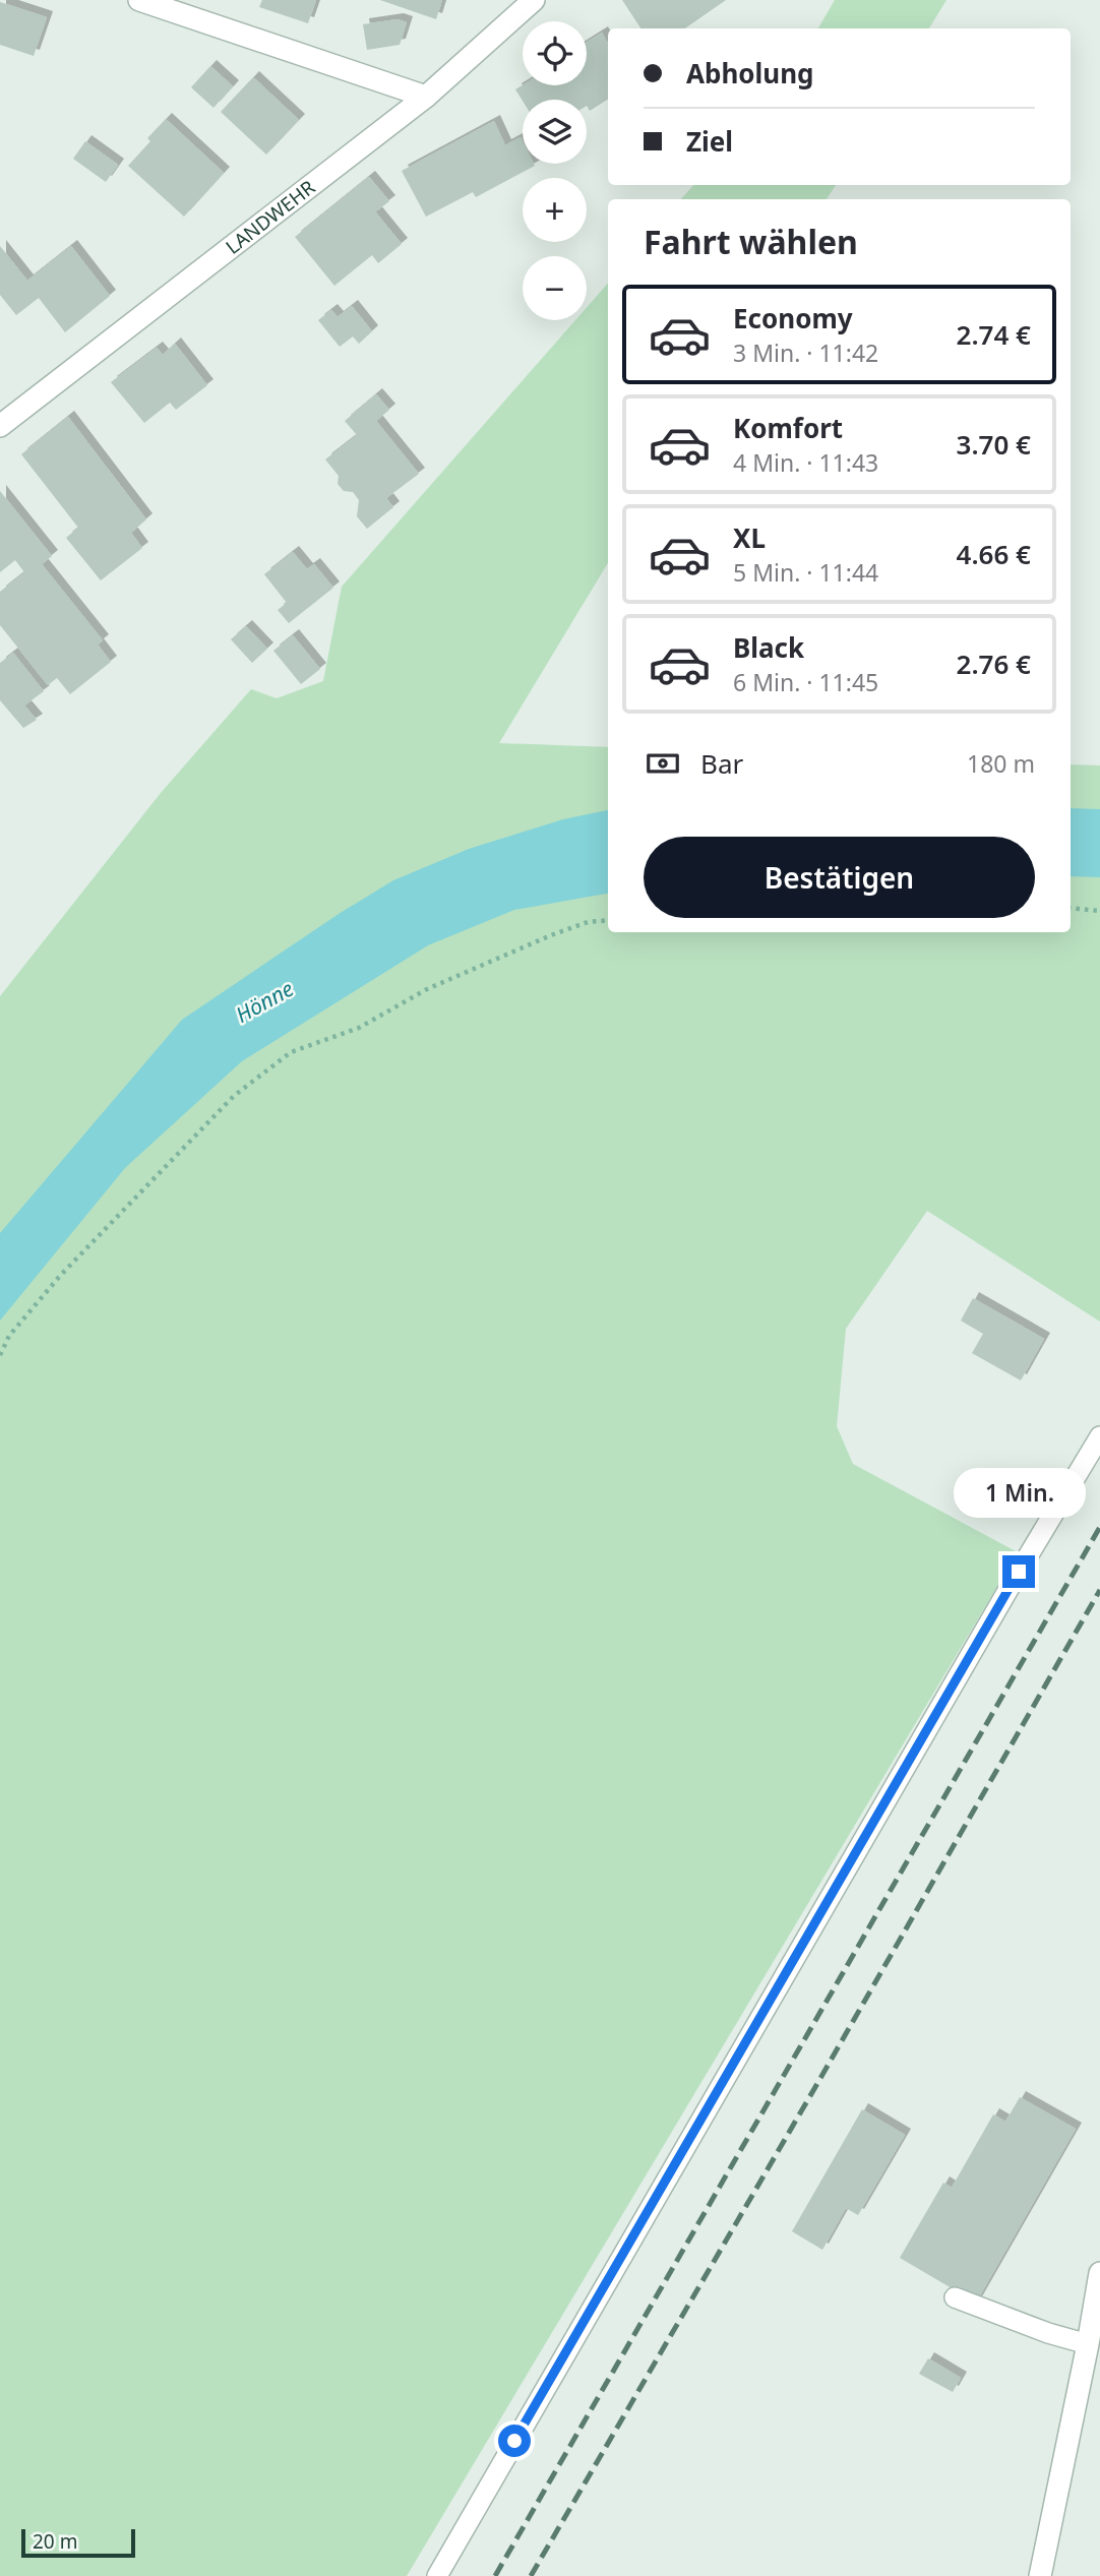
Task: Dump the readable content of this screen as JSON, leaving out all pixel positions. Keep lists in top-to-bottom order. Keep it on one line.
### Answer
{"streets":{"street":["LANDWEHR"]},"water":["Hönne"],"scale_bar":"20 m","page":{"map_buttons":["+","−"],"banner":["Abholung","Ziel"],"heading":"Fahrt wählen","list":[{"name":"Economy","note":"3 Min. · 11:42","value":"2.74 €"},{"name":"Komfort","note":"4 Min. · 11:43","value":"3.70 €"},{"name":"XL","note":"5 Min. · 11:44","value":"4.66 €"},{"name":"Black","note":"6 Min. · 11:45","value":"2.76 €"}],"pay":["Bar","180 m"],"buttons":"Bestätigen","bubble":"1 Min.","scale":"20 m"}}
